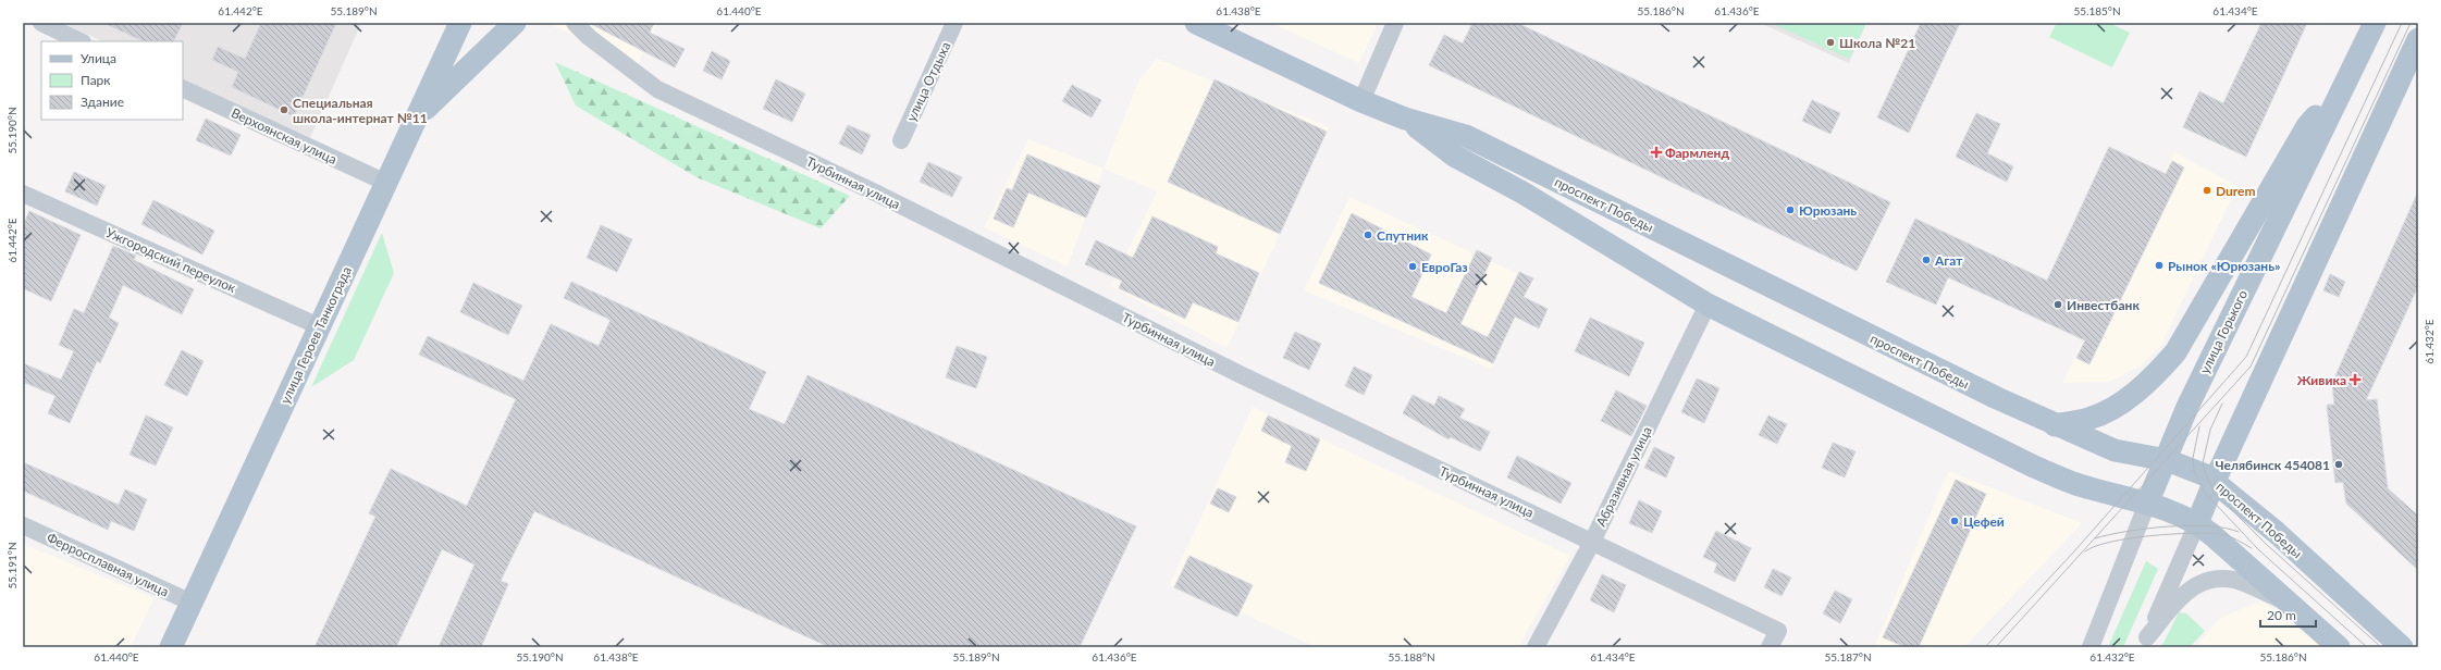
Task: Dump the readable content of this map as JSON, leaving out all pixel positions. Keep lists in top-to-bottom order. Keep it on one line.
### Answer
{"streets":{"main road":["проспект Победы","улица Горького","улица Героев Танкограда"],"street":["улица Отдыха","Верхоянская улица","Турбинная улица","Ужгородский переулок","Абразивная улица","Ферросплавная улица"]},"crossings":[["Верхоянская улица","улица Героев Танкограда"],["Турбинная улица","Абразивная улица"],["проспект Победы","улица Горького"],["проспект Победы","Абразивная улица"],["Ужгородский переулок","улица Героев Танкограда"],["улица Героев Танкограда","Ферросплавная улица"]],"places":{"other":["Школа №21","Специальная школа-интернат №11","Durem","Юрюзань","Спутник","Агат","Рынок «Юрюзань»","ЕвроГаз","Инвестбанк","Челябинск 454081","Цефей"],"health":["Фармленд","Живика"]},"legend":["Улица","Парк","Здание"],"scale_bar":"20 m","coordinates":["61.442°E","55.189°N","61.440°E","61.438°E","55.186°N","61.436°E","55.185°N","61.434°E","55.190°N","61.432°E","55.191°N","55.188°N","55.187°N"]}
